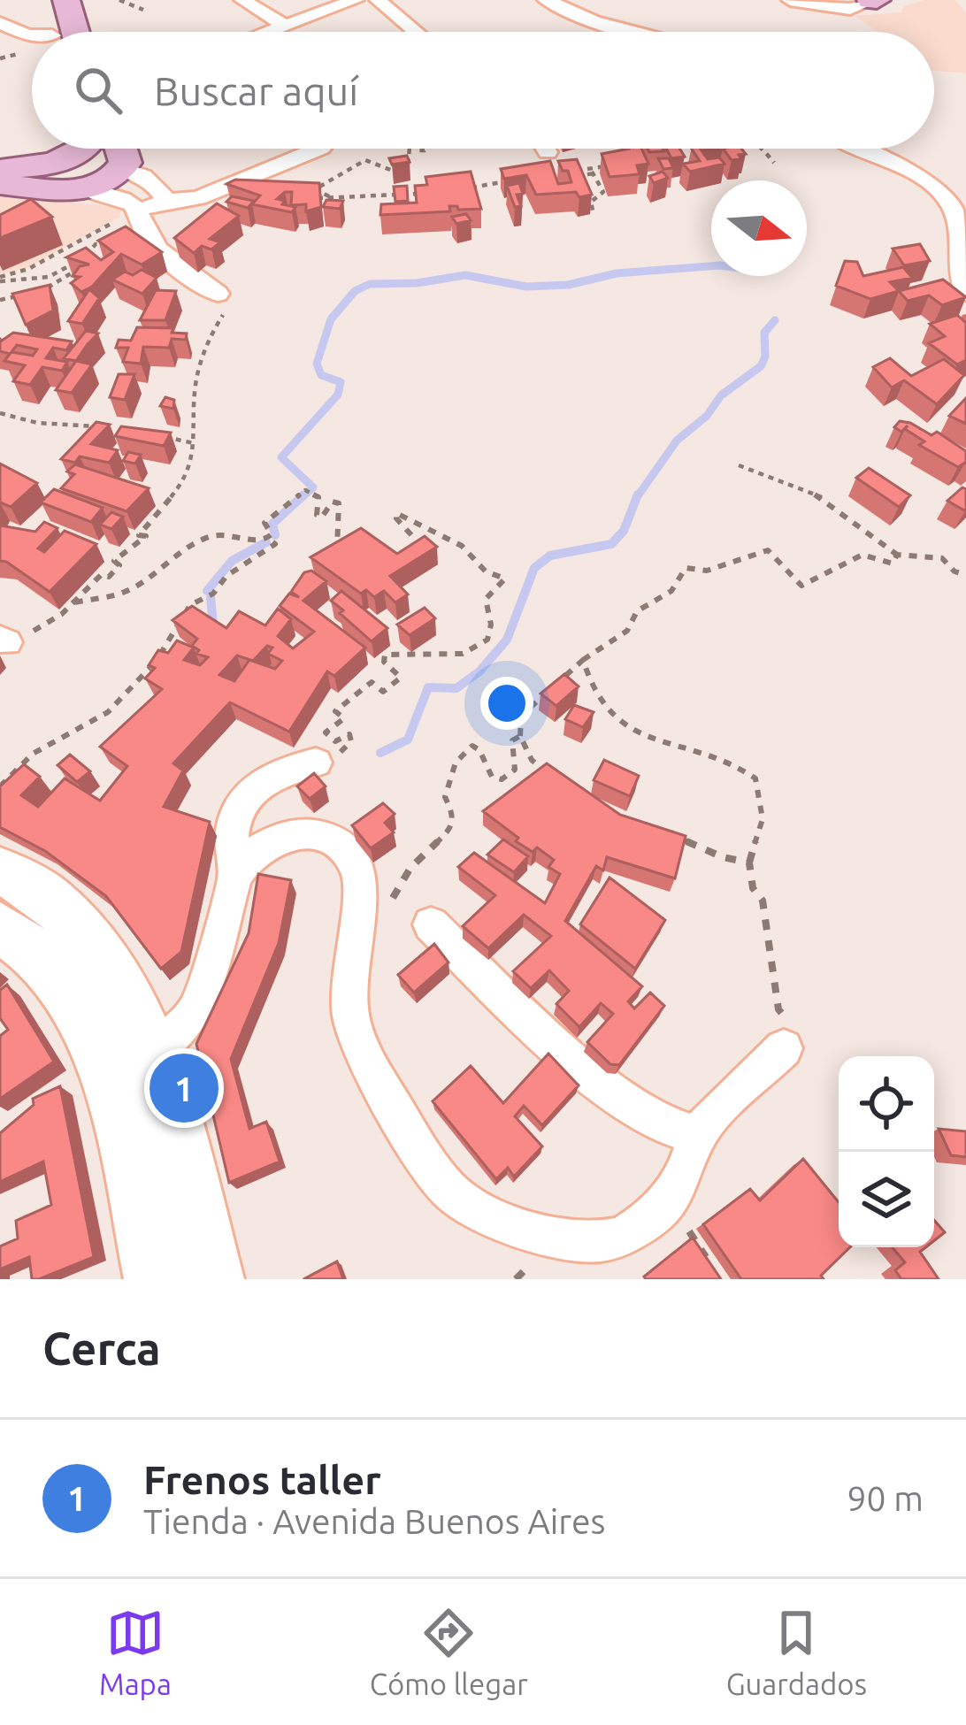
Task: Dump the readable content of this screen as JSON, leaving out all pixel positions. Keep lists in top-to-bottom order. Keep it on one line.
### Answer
{"north":"right","page":{"search":"Buscar aquí","pins":"1","heading":"Cerca","list":[{"mark":"1","name":"Frenos taller","note":"Tienda · Avenida Buenos Aires","value":"90 m"}],"nav":["Mapa","Cómo llegar","Guardados"]}}
